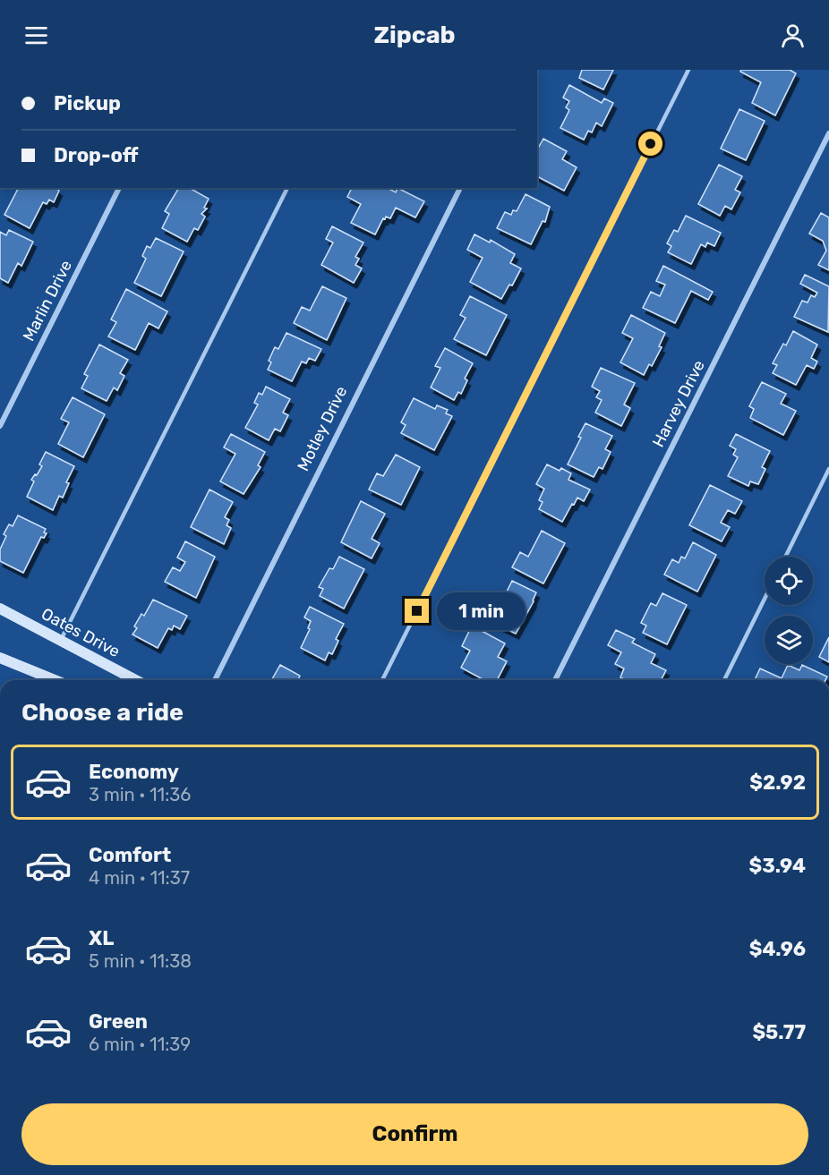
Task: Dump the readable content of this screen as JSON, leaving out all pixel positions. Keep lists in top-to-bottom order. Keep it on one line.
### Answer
{"streets":{"main road":["Oates Drive"],"street":["Marlin Drive","Harvey Drive","Motley Drive"]},"page":{"header":"Zipcab","banner":["Pickup","Drop-off"],"bubble":"1 min","heading":"Choose a ride","list":[{"name":"Economy","note":"3 min · 11:36","value":"$2.92"},{"name":"Comfort","note":"4 min · 11:37","value":"$3.94"},{"name":"XL","note":"5 min · 11:38","value":"$4.96"},{"name":"Green","note":"6 min · 11:39","value":"$5.77"}],"buttons":"Confirm"}}
